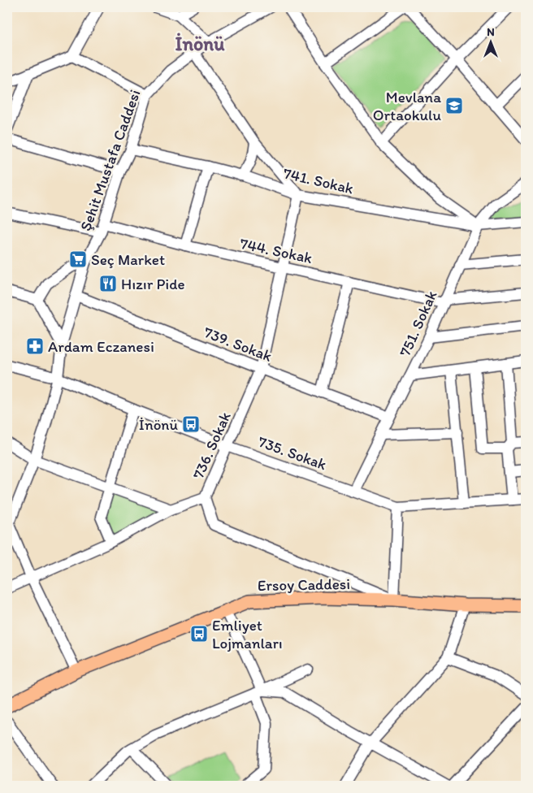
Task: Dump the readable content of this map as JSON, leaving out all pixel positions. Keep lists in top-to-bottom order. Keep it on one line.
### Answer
{"streets":{"main road":["Ersoy Caddesi"],"street":["Şehit Mustafa Caddesi","741. Sokak","744. Sokak","751. Sokak","739. Sokak","736. Sokak","735. Sokak"]},"crossings":[["Şehit Mustafa Caddesi","741. Sokak"],["Şehit Mustafa Caddesi","744. Sokak"],["Şehit Mustafa Caddesi","739. Sokak"],["Şehit Mustafa Caddesi","736. Sokak"],["Şehit Mustafa Caddesi","735. Sokak"],["Şehit Mustafa Caddesi","Ersoy Caddesi"],["741. Sokak","751. Sokak"],["741. Sokak","736. Sokak"],["744. Sokak","751. Sokak"],["744. Sokak","736. Sokak"],["751. Sokak","739. Sokak"],["751. Sokak","735. Sokak"],["739. Sokak","736. Sokak"],["736. Sokak","735. Sokak"]],"districts":["İnönü"],"places":{"school or university":["Mevlana Ortaokulu"],"supermarket":["Seç Market"],"restaurant":["Hızır Pide"],"pharmacy":["Ardam Eczanesi"],"bus stop":["İnönü","Emliyet Lojmanları"]},"north":"top"}
